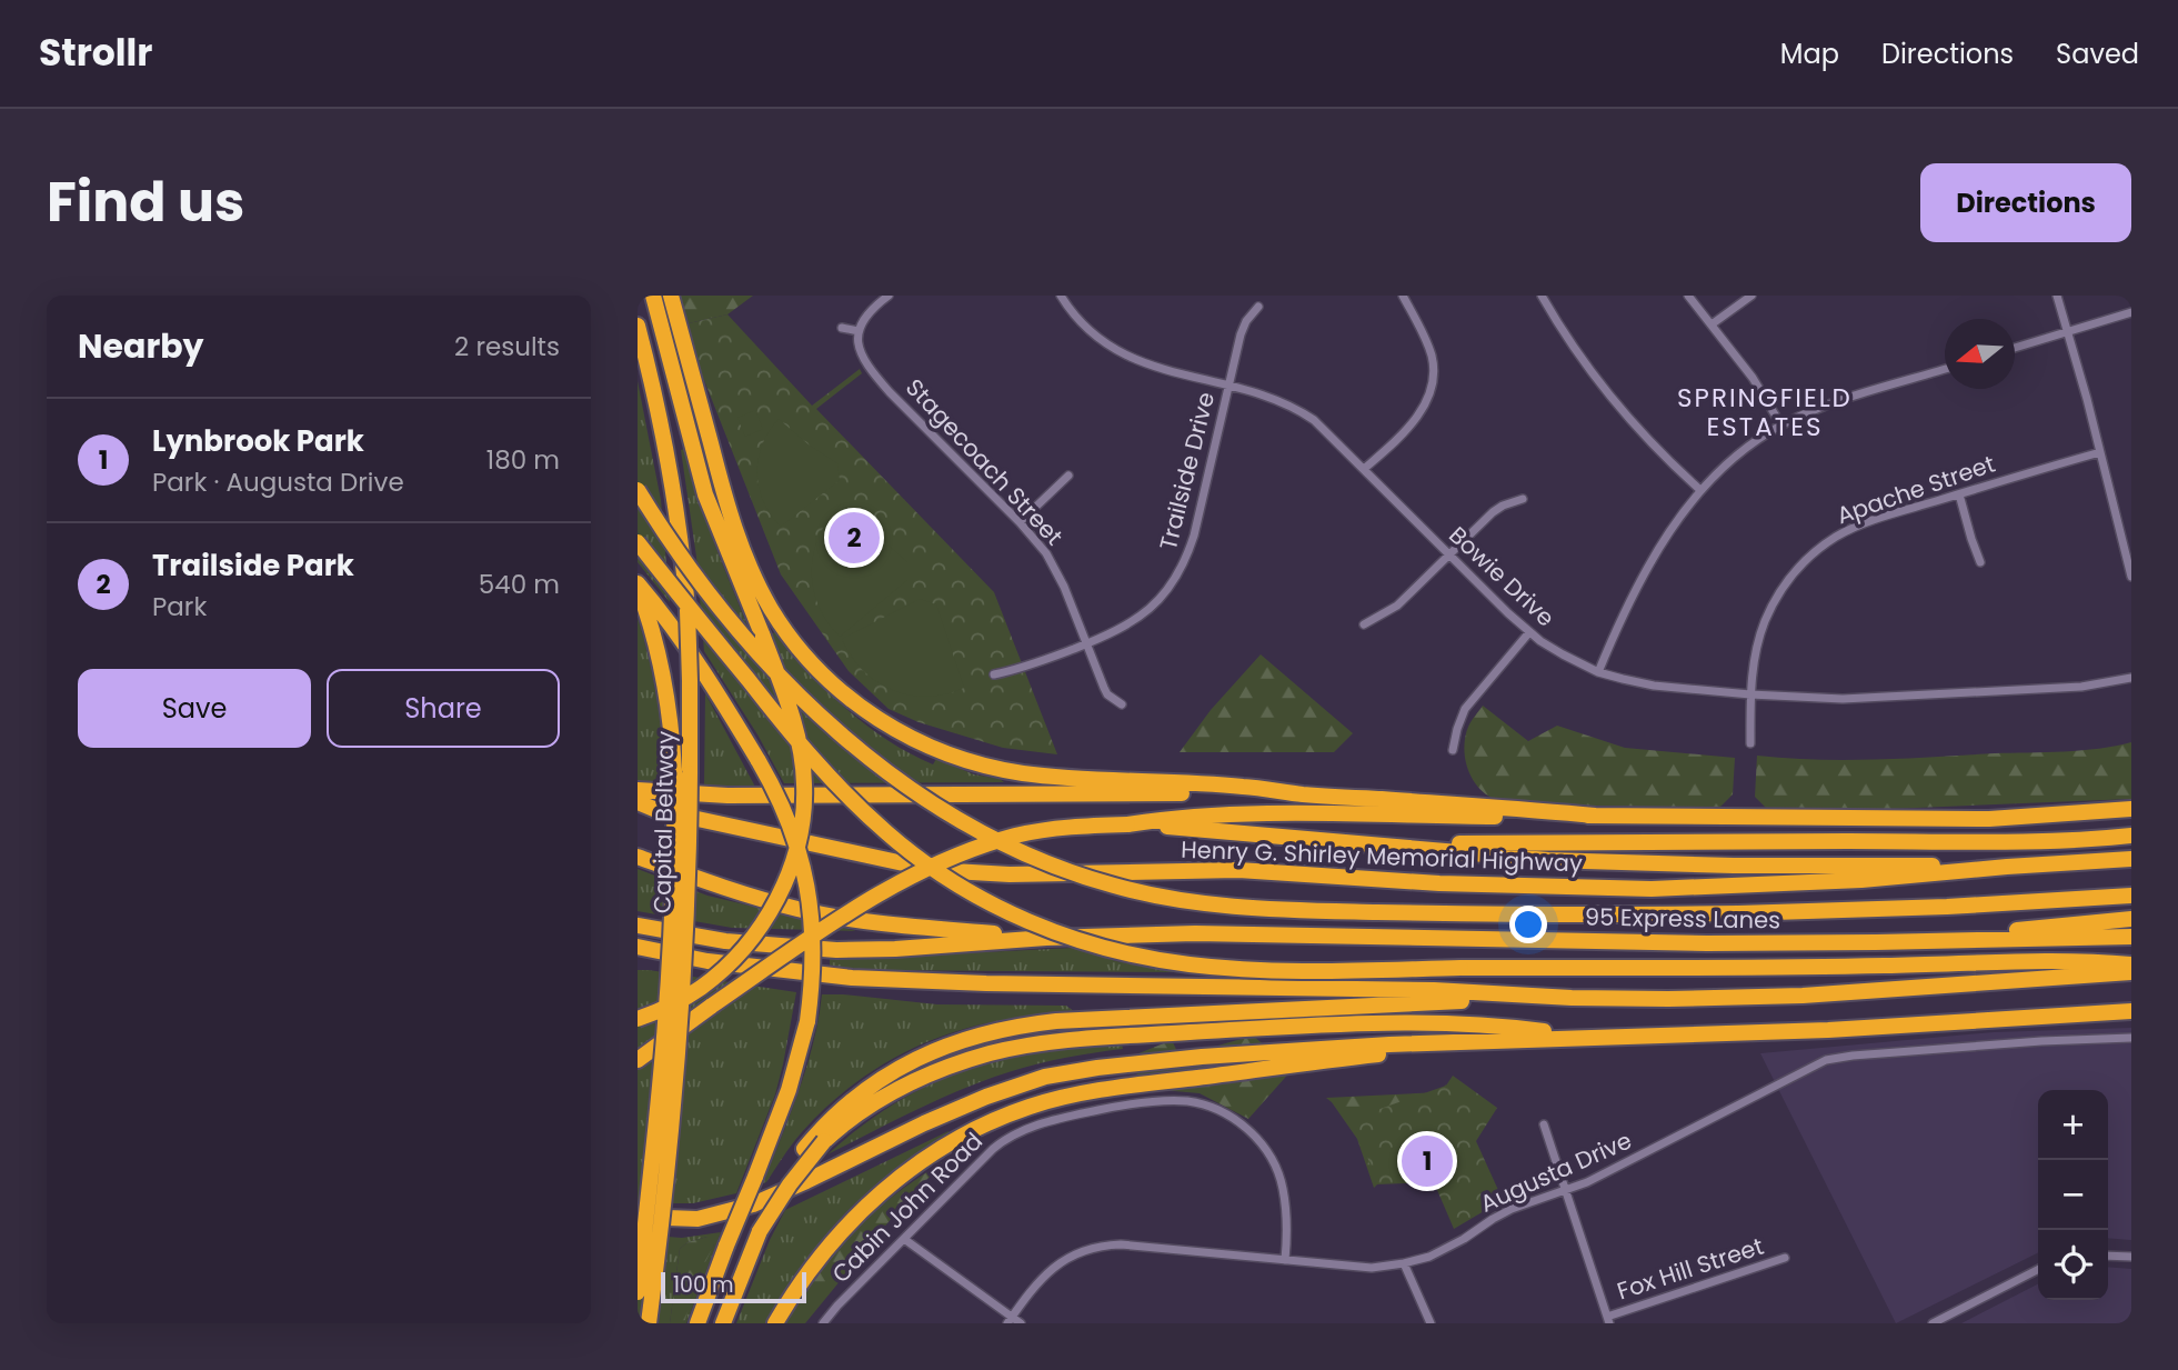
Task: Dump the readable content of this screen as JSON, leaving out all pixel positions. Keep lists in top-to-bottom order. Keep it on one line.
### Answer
{"streets":{"highway":["Capital Beltway","Henry G. Shirley Memorial Highway","95 Express Lanes"],"street":["Stagecoach Street","Trailside Drive","Apache Street","Bowie Drive","Augusta Drive","Cabin John Road","Fox Hill Street"]},"crossings":[["Stagecoach Street","Trailside Drive"],["Trailside Drive","Bowie Drive"],["Apache Street","Bowie Drive"],["Augusta Drive","Cabin John Road"]],"districts":["SPRINGFIELD ESTATES"],"scale_bar":"100 m","north":"left","page":{"header":"Strollr","nav":["Map","Directions","Saved"],"title":"Find us","buttons":["Directions",["Save","Share"]],"heading":["Nearby","2 results"],"list":[{"mark":"1","name":"Lynbrook Park","note":"Park · Augusta Drive","value":"180 m"},{"mark":"2","name":"Trailside Park","note":"Park","value":"540 m"}],"pins":["2","1"],"map_buttons":["+","−"],"scale":"100 m"}}
